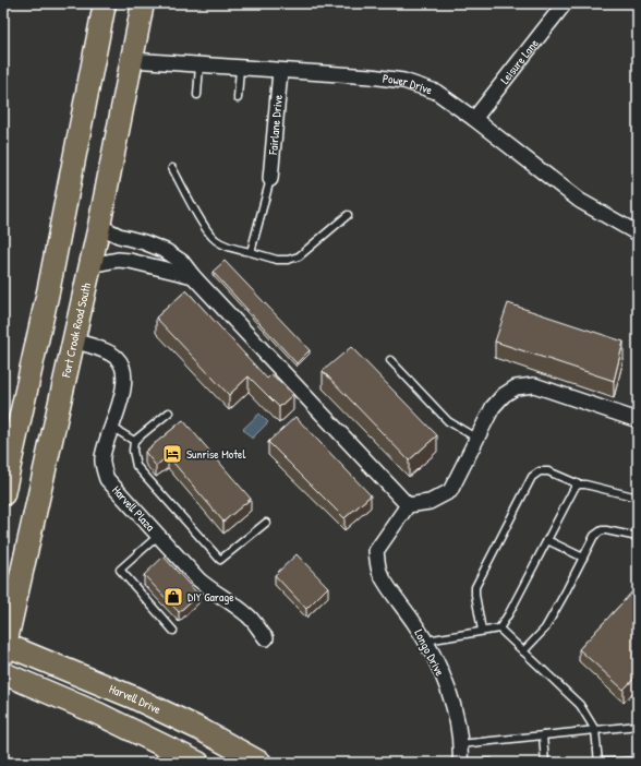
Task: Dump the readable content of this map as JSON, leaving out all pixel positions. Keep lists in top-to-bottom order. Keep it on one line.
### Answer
{"streets":{"main road":["Fort Crook Road South","Harvell Drive"],"street":["Leisure Lane","Power Drive","Fairlane Drive","Harvell Plaza","Longo Drive"]},"crossings":[["Leisure Lane","Power Drive"],["Power Drive","Fairlane Drive"],["Power Drive","Fort Crook Road South"],["Fort Crook Road South","Harvell Plaza"],["Fort Crook Road South","Harvell Drive"]],"places":{"hotel":["Sunrise Motel"],"shop":["DIY Garage"]}}
